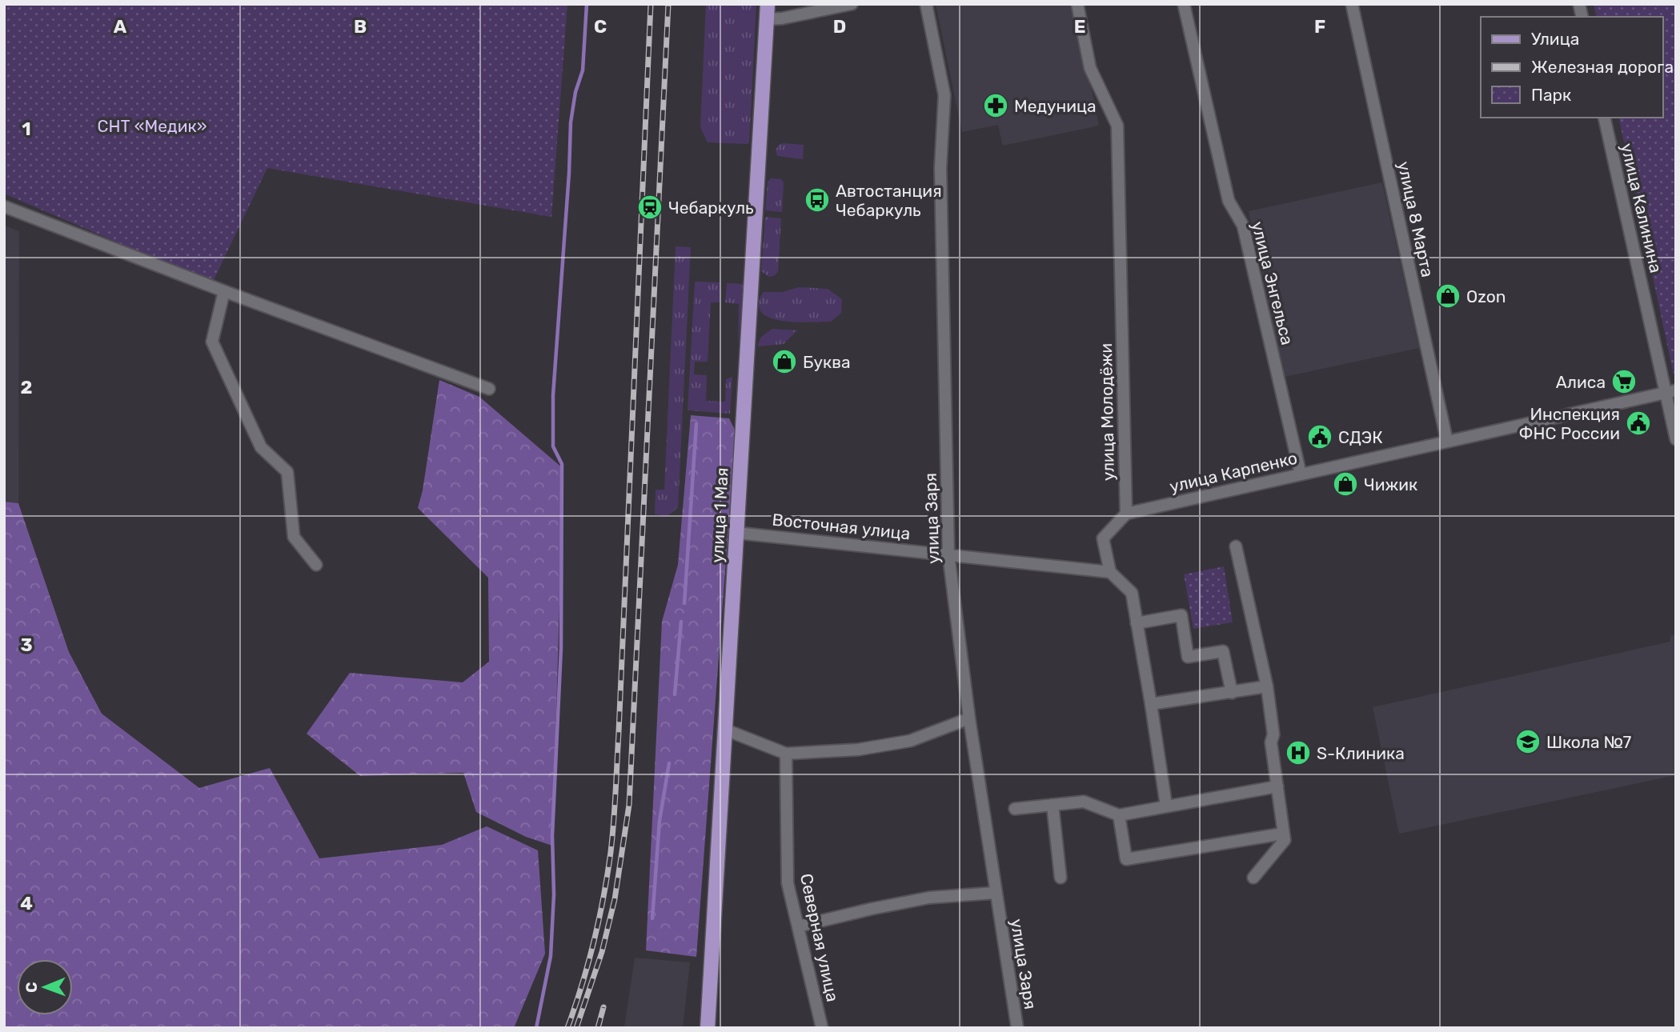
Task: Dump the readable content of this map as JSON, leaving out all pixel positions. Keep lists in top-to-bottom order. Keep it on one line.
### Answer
{"streets":{"main road":["улица 1 Мая"],"street":["улица Калинина","улица 8 Марта","улица Энгельса","улица Молодёжи","улица Карпенко","улица Заря","Восточная улица","Северная улица"]},"crossings":[["улица Калинина","улица Карпенко"],["улица 8 Марта","улица Карпенко"],["улица Энгельса","улица Карпенко"],["улица Молодёжи","улица Карпенко"],["улица 1 Мая","Восточная улица"],["улица Заря","Восточная улица"]],"parks":["СНТ «Медик»"],"places":{"pharmacy":["Медуница"],"bus stop":["Автостанция Чебаркуль"],"station":["Чебаркуль"],"shop":["Ozon","Буква","Чижик"],"supermarket":["Алиса"],"public building":["Инспекция ФНС России","СДЭК"],"school or university":["Школа №7"],"hospital":["S-Клиника"]},"legend":["Улица","Железная дорога","Парк"],"north":"left","grid":{"columns":["A","B","C","D","E","F"],"rows":["1","2","3","4"]}}
